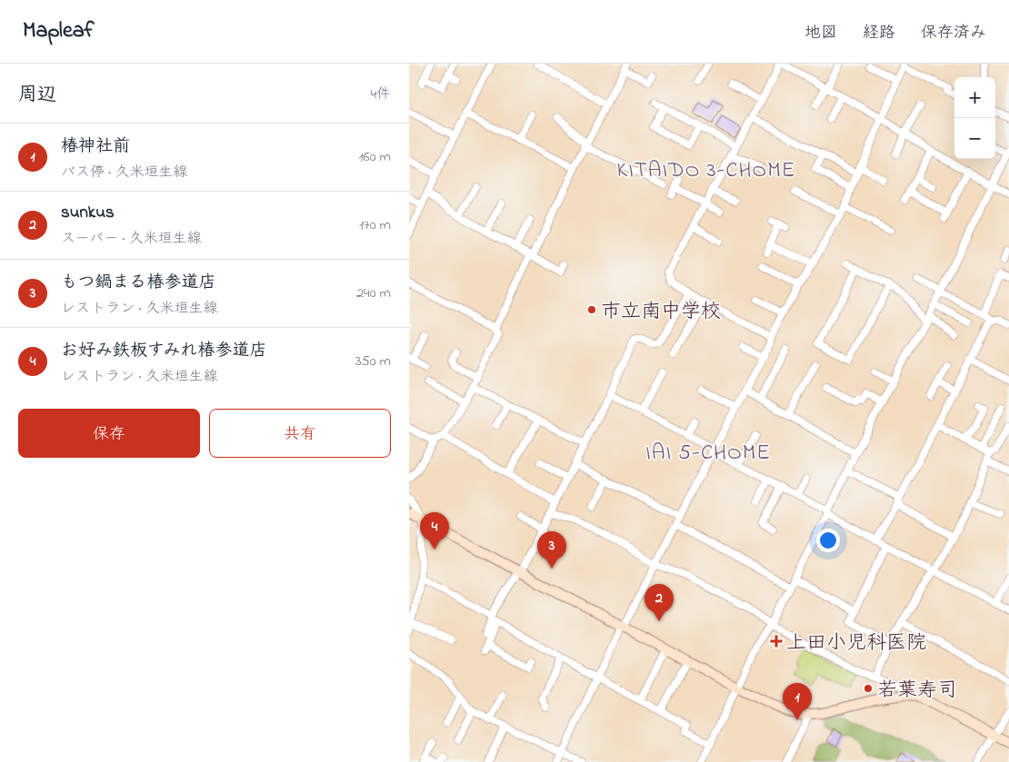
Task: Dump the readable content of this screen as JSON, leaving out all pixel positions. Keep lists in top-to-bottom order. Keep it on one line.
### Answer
{"districts":["KITAIDO 3-CHOME","IAI 5-CHOME"],"places":{"other":["市立南中学校","若葉寿司"],"health":["上田小児科医院"]},"page":{"header":"Mapleaf","nav":["地図","経路","保存済み"],"heading":["周辺","4件"],"map_buttons":["+","−"],"list":[{"mark":"1","name":"椿神社前","note":"バス停 · 久米垣生線","value":"160 m"},{"mark":"2","name":"sunkus","note":"スーパー · 久米垣生線","value":"170 m"},{"mark":"3","name":"もつ鍋まる椿参道店","note":"レストラン · 久米垣生線","value":"240 m"},{"mark":"4","name":"お好み鉄板すみれ椿参道店","note":"レストラン · 久米垣生線","value":"350 m"}],"buttons":["保存","共有"],"pins":["4","3","2","1"]}}
